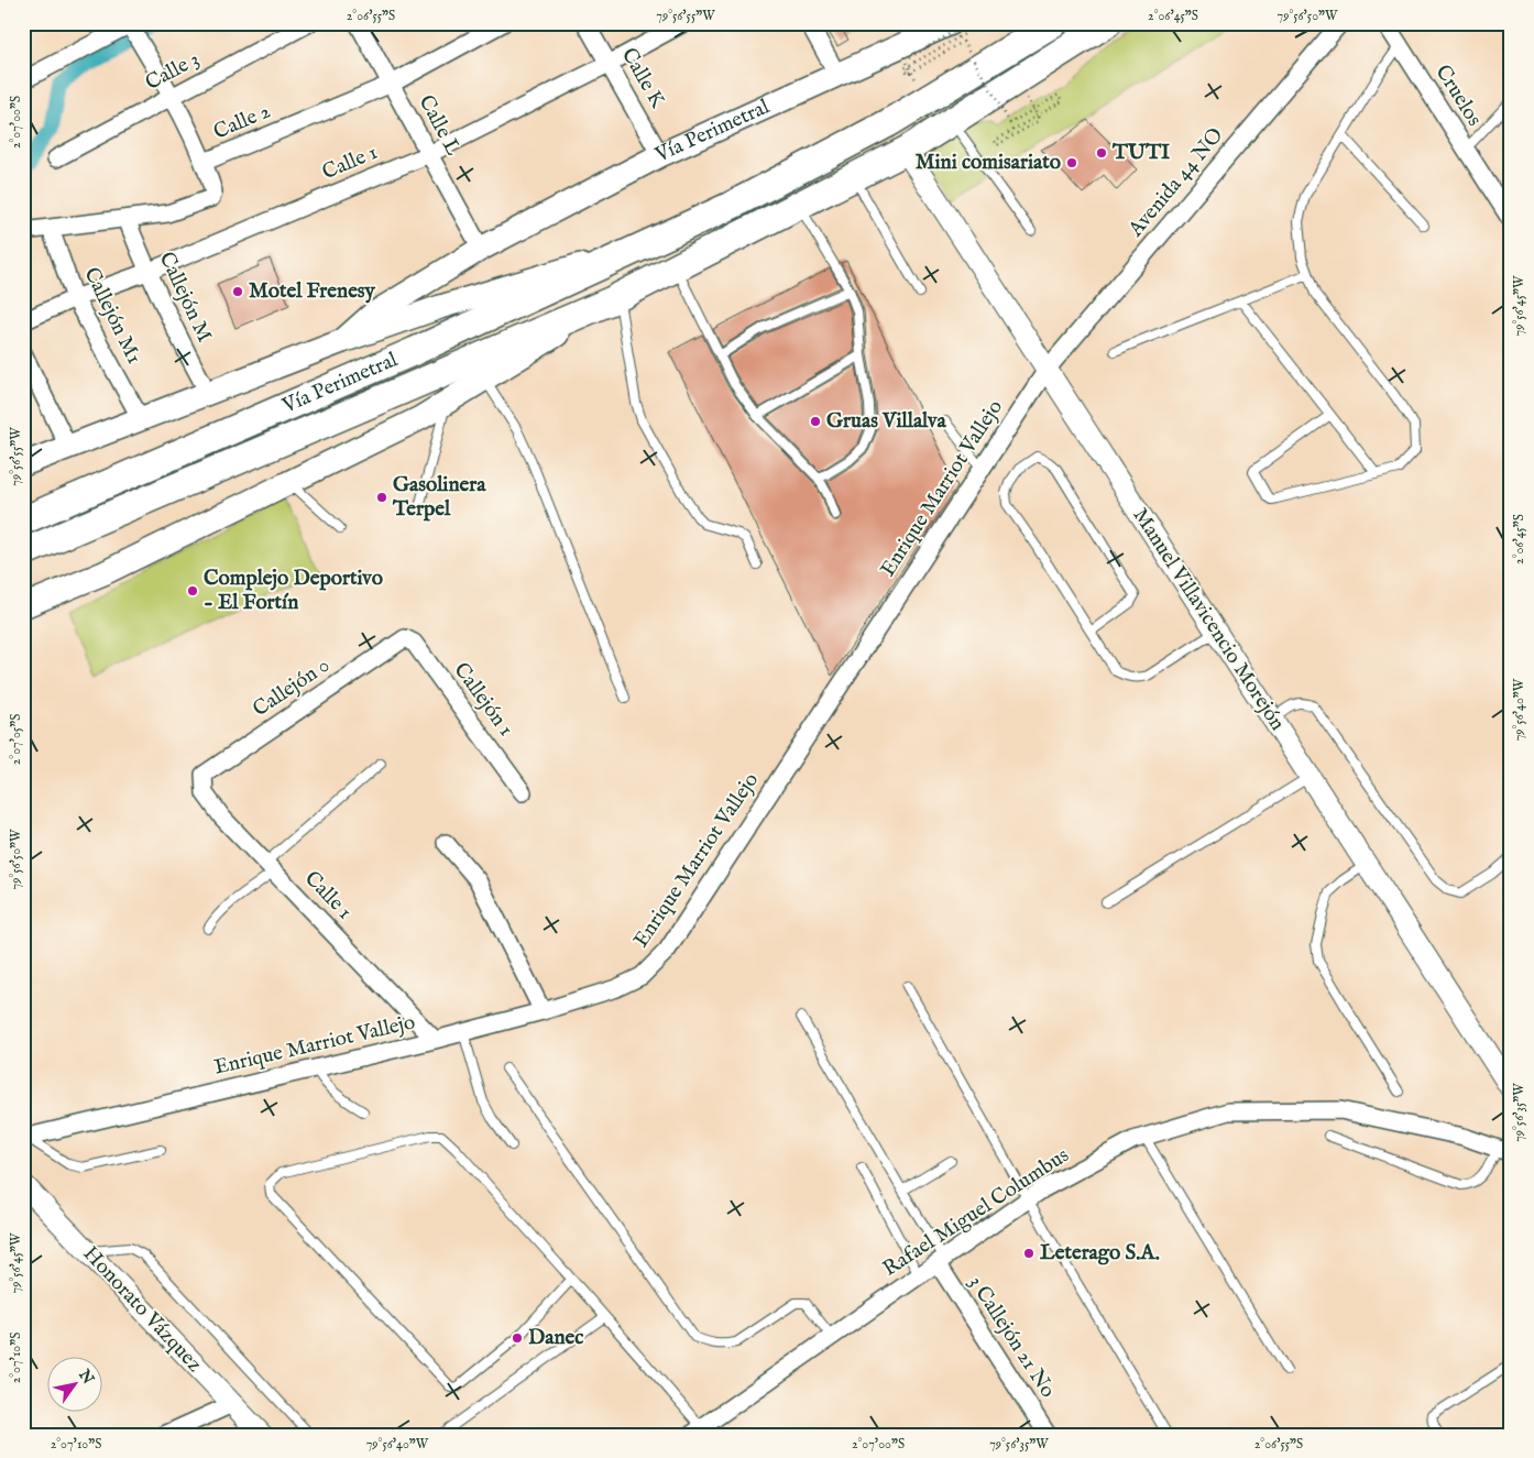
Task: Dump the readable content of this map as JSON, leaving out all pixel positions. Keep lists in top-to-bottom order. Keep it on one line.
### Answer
{"streets":{"highway":["Vía Perimetral"],"street":["Calle 3","Calle K","Cruelos","Calle 2","Calle L","Calle 1","Avenida 44 NO","Callejón M","Callejón M1","Enrique Marriot Vallejo","Manuel Villavicencio Morejón","Callejón 0","Callejón 1","Rafael Miguel Columbus","Honorato Vázquez","3 Callejón 21 No"]},"crossings":[["Calle K","Vía Perimetral"],["Calle K","Calle 1"],["Calle 2","Calle L"],["Calle 2","Callejón M"],["Calle 2","Callejón M1"],["Calle L","Vía Perimetral"],["Calle L","Calle 1"],["Vía Perimetral","Callejón M"],["Vía Perimetral","Callejón M1"],["Vía Perimetral","Manuel Villavicencio Morejón"],["Calle 1","Callejón M"],["Calle 1","Callejón M1"],["Calle 1","Enrique Marriot Vallejo"],["Calle 1","Callejón 0"],["Avenida 44 NO","Enrique Marriot Vallejo"],["Avenida 44 NO","Manuel Villavicencio Morejón"],["Enrique Marriot Vallejo","Manuel Villavicencio Morejón"],["Callejón 0","Callejón 1"],["Rafael Miguel Columbus","3 Callejón 21 No"]],"places":["TUTI","Mini comisariato","Motel Frenesy","Gruas Villalva","Gasolinera Terpel","Complejo Deportivo - El Fortín","Leterago S.A.","Danec"],"north":"top right","coordinates":["2°06'55\"S","79°56'55\"W","2°06'45\"S","79°56'50\"W","2°07'00\"S","79°56'45\"W","79°56'40\"W","2°07'05\"S","79°56'35\"W","2°07'10\"S"]}
